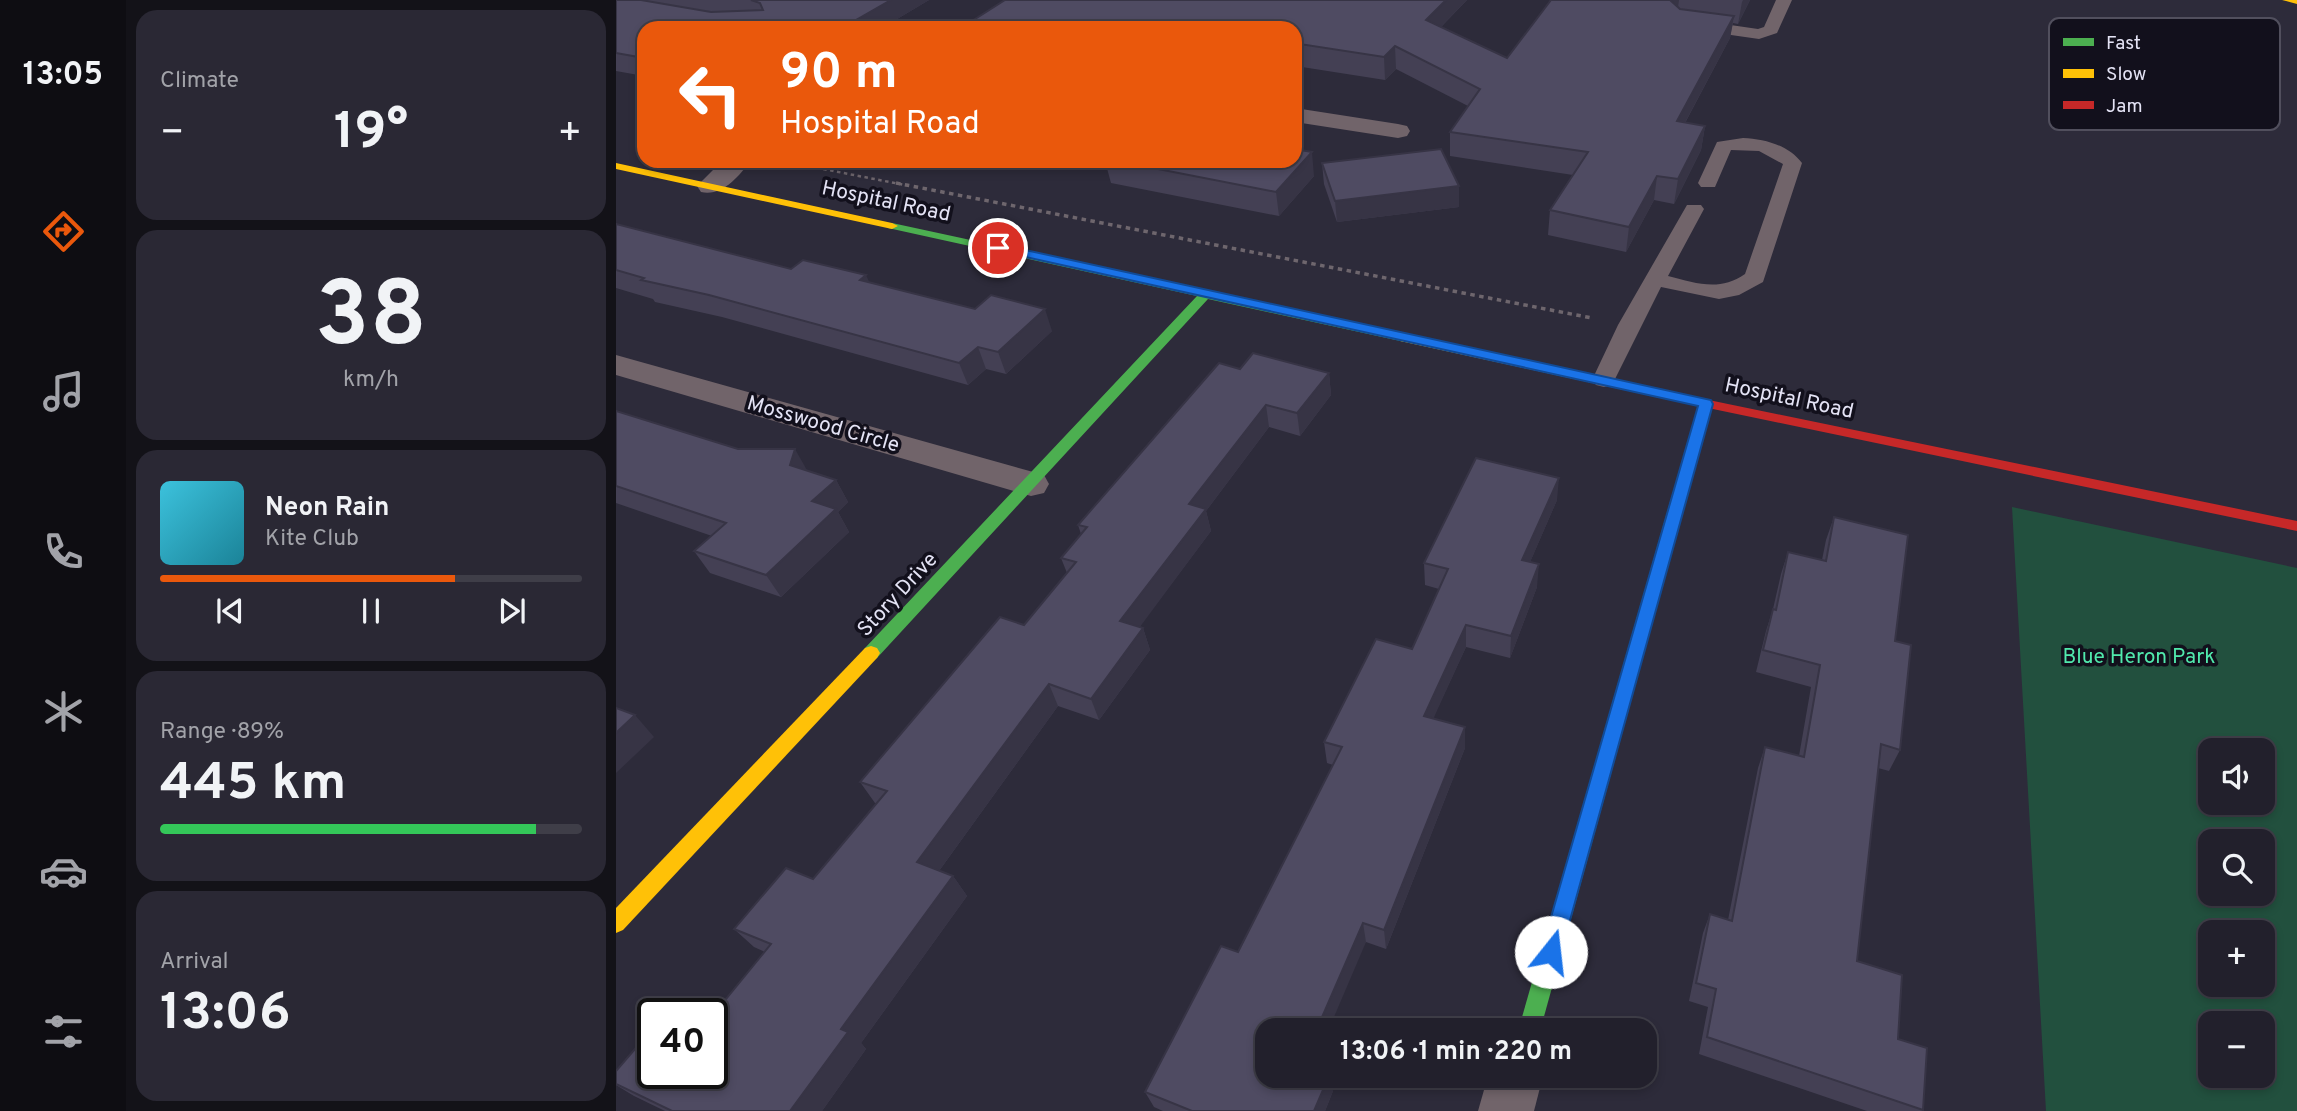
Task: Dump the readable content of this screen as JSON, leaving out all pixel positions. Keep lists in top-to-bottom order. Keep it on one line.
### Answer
{"streets":{"street":["Hospital Road","Mosswood Circle","Story Drive"]},"crossings":[["Hospital Road","Story Drive"],["Mosswood Circle","Story Drive"]],"parks":["Blue Heron Park"],"legend":["Fast","Slow","Jam"],"page":{"tabs":"13:05","tile":["Climate",["38","km/h"],["Range · 89%","445 km"],["Arrival","13:06"]],"turn":["90 m","Hospital Road"],"heat":["−","19°","+"],"song":["Neon Rain","Kite Club"],"map_buttons":["+","−"],"limit":"40","trip":"13:06 · 1 min · 220 m"}}
